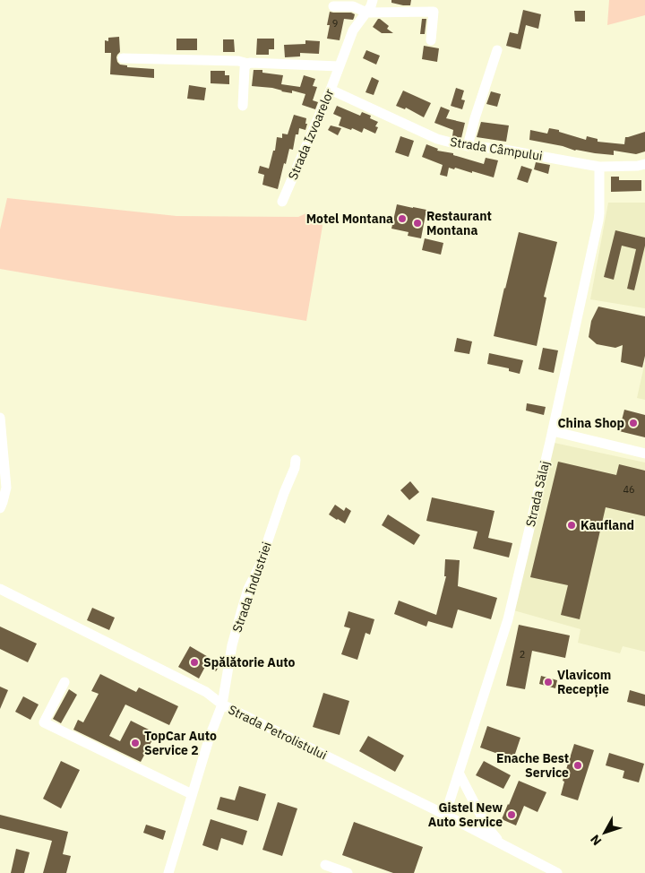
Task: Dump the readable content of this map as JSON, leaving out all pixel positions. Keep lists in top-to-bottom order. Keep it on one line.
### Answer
{"streets":{"street":["Strada Izvoarelor","Strada Câmpului","Strada Sălaj","Strada Industriei","Strada Petrolistului"]},"crossings":[["Strada Izvoarelor","Strada Câmpului"],["Strada Câmpului","Strada Sălaj"],["Strada Sălaj","Strada Petrolistului"],["Strada Industriei","Strada Petrolistului"]],"places":["Motel Montana","Restaurant Montana","China Shop","Kaufland","Spălătorie Auto","Vlavicom Recepție","TopCar Auto Service 2","Enache Best Service","Gistel New Auto Service"],"house_numbers":["9","46","2"],"north":"bottom left"}
